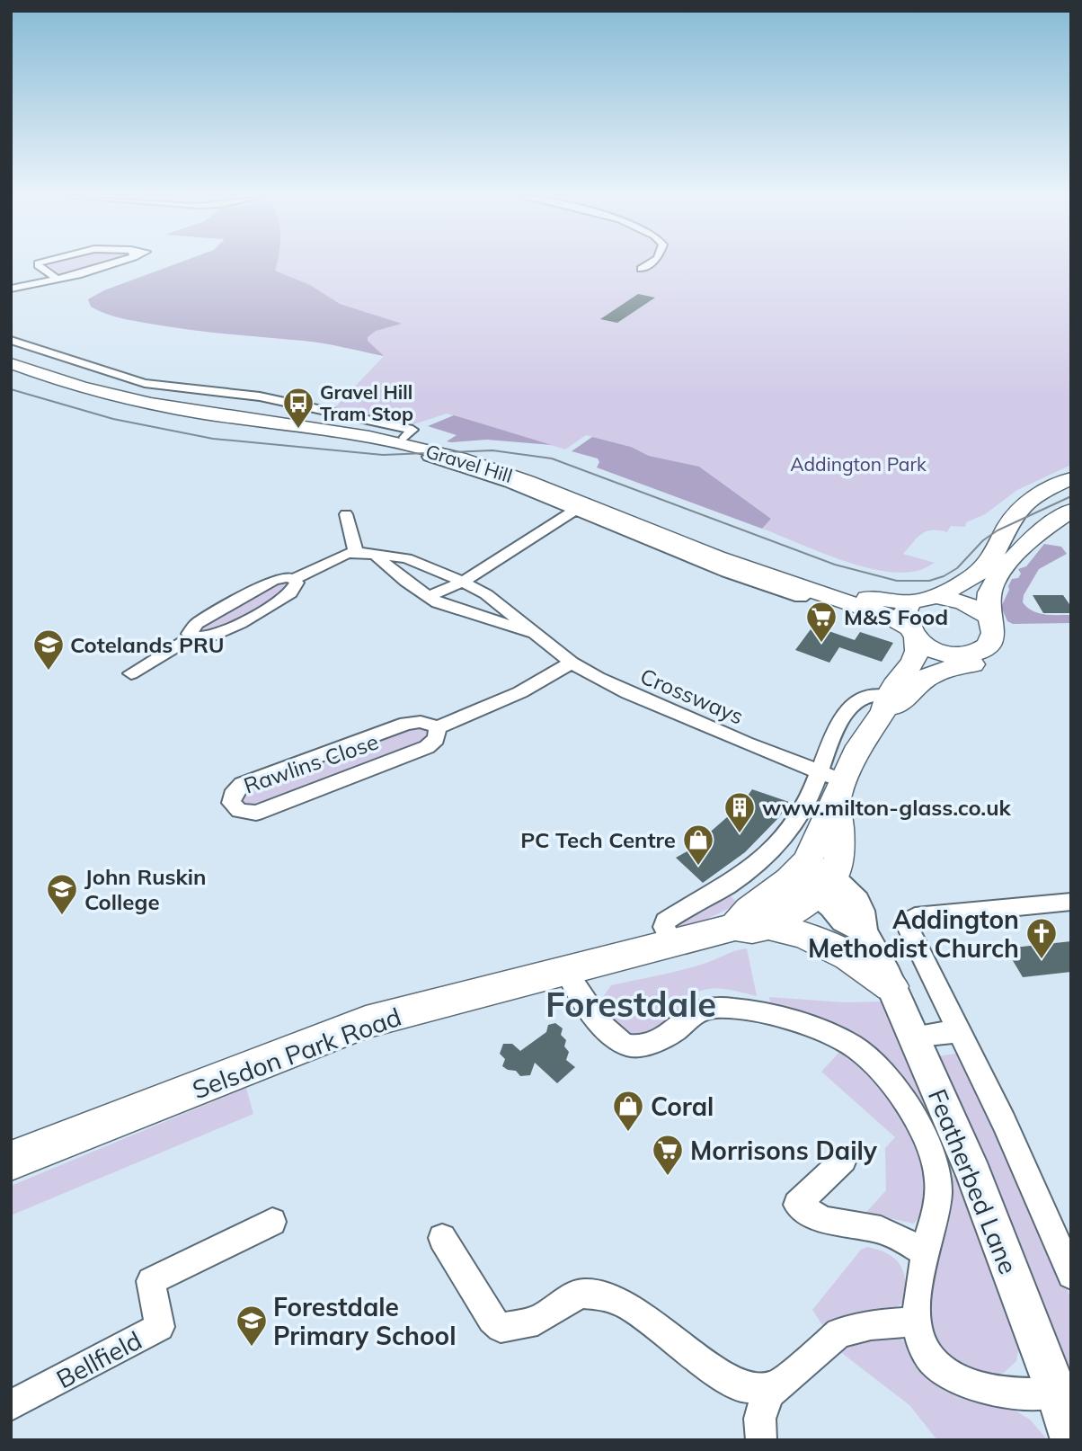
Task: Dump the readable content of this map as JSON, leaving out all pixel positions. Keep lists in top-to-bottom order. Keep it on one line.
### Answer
{"streets":{"main road":["Gravel Hill","Selsdon Park Road"],"street":["Crossways","Rawlins Close","Featherbed Lane","Bellfield"]},"crossings":[["Crossways","Rawlins Close"]],"districts":["Forestdale"],"parks":["Addington Park"],"places":{"bus stop":["Gravel Hill Tram Stop"],"supermarket":["M&S Food","Morrisons Daily"],"school or university":["Cotelands PRU","John Ruskin College","Forestdale Primary School"],"building":["www.milton-glass.co.uk"],"shop":["PC Tech Centre","Coral"],"church":["Addington Methodist Church"]}}
